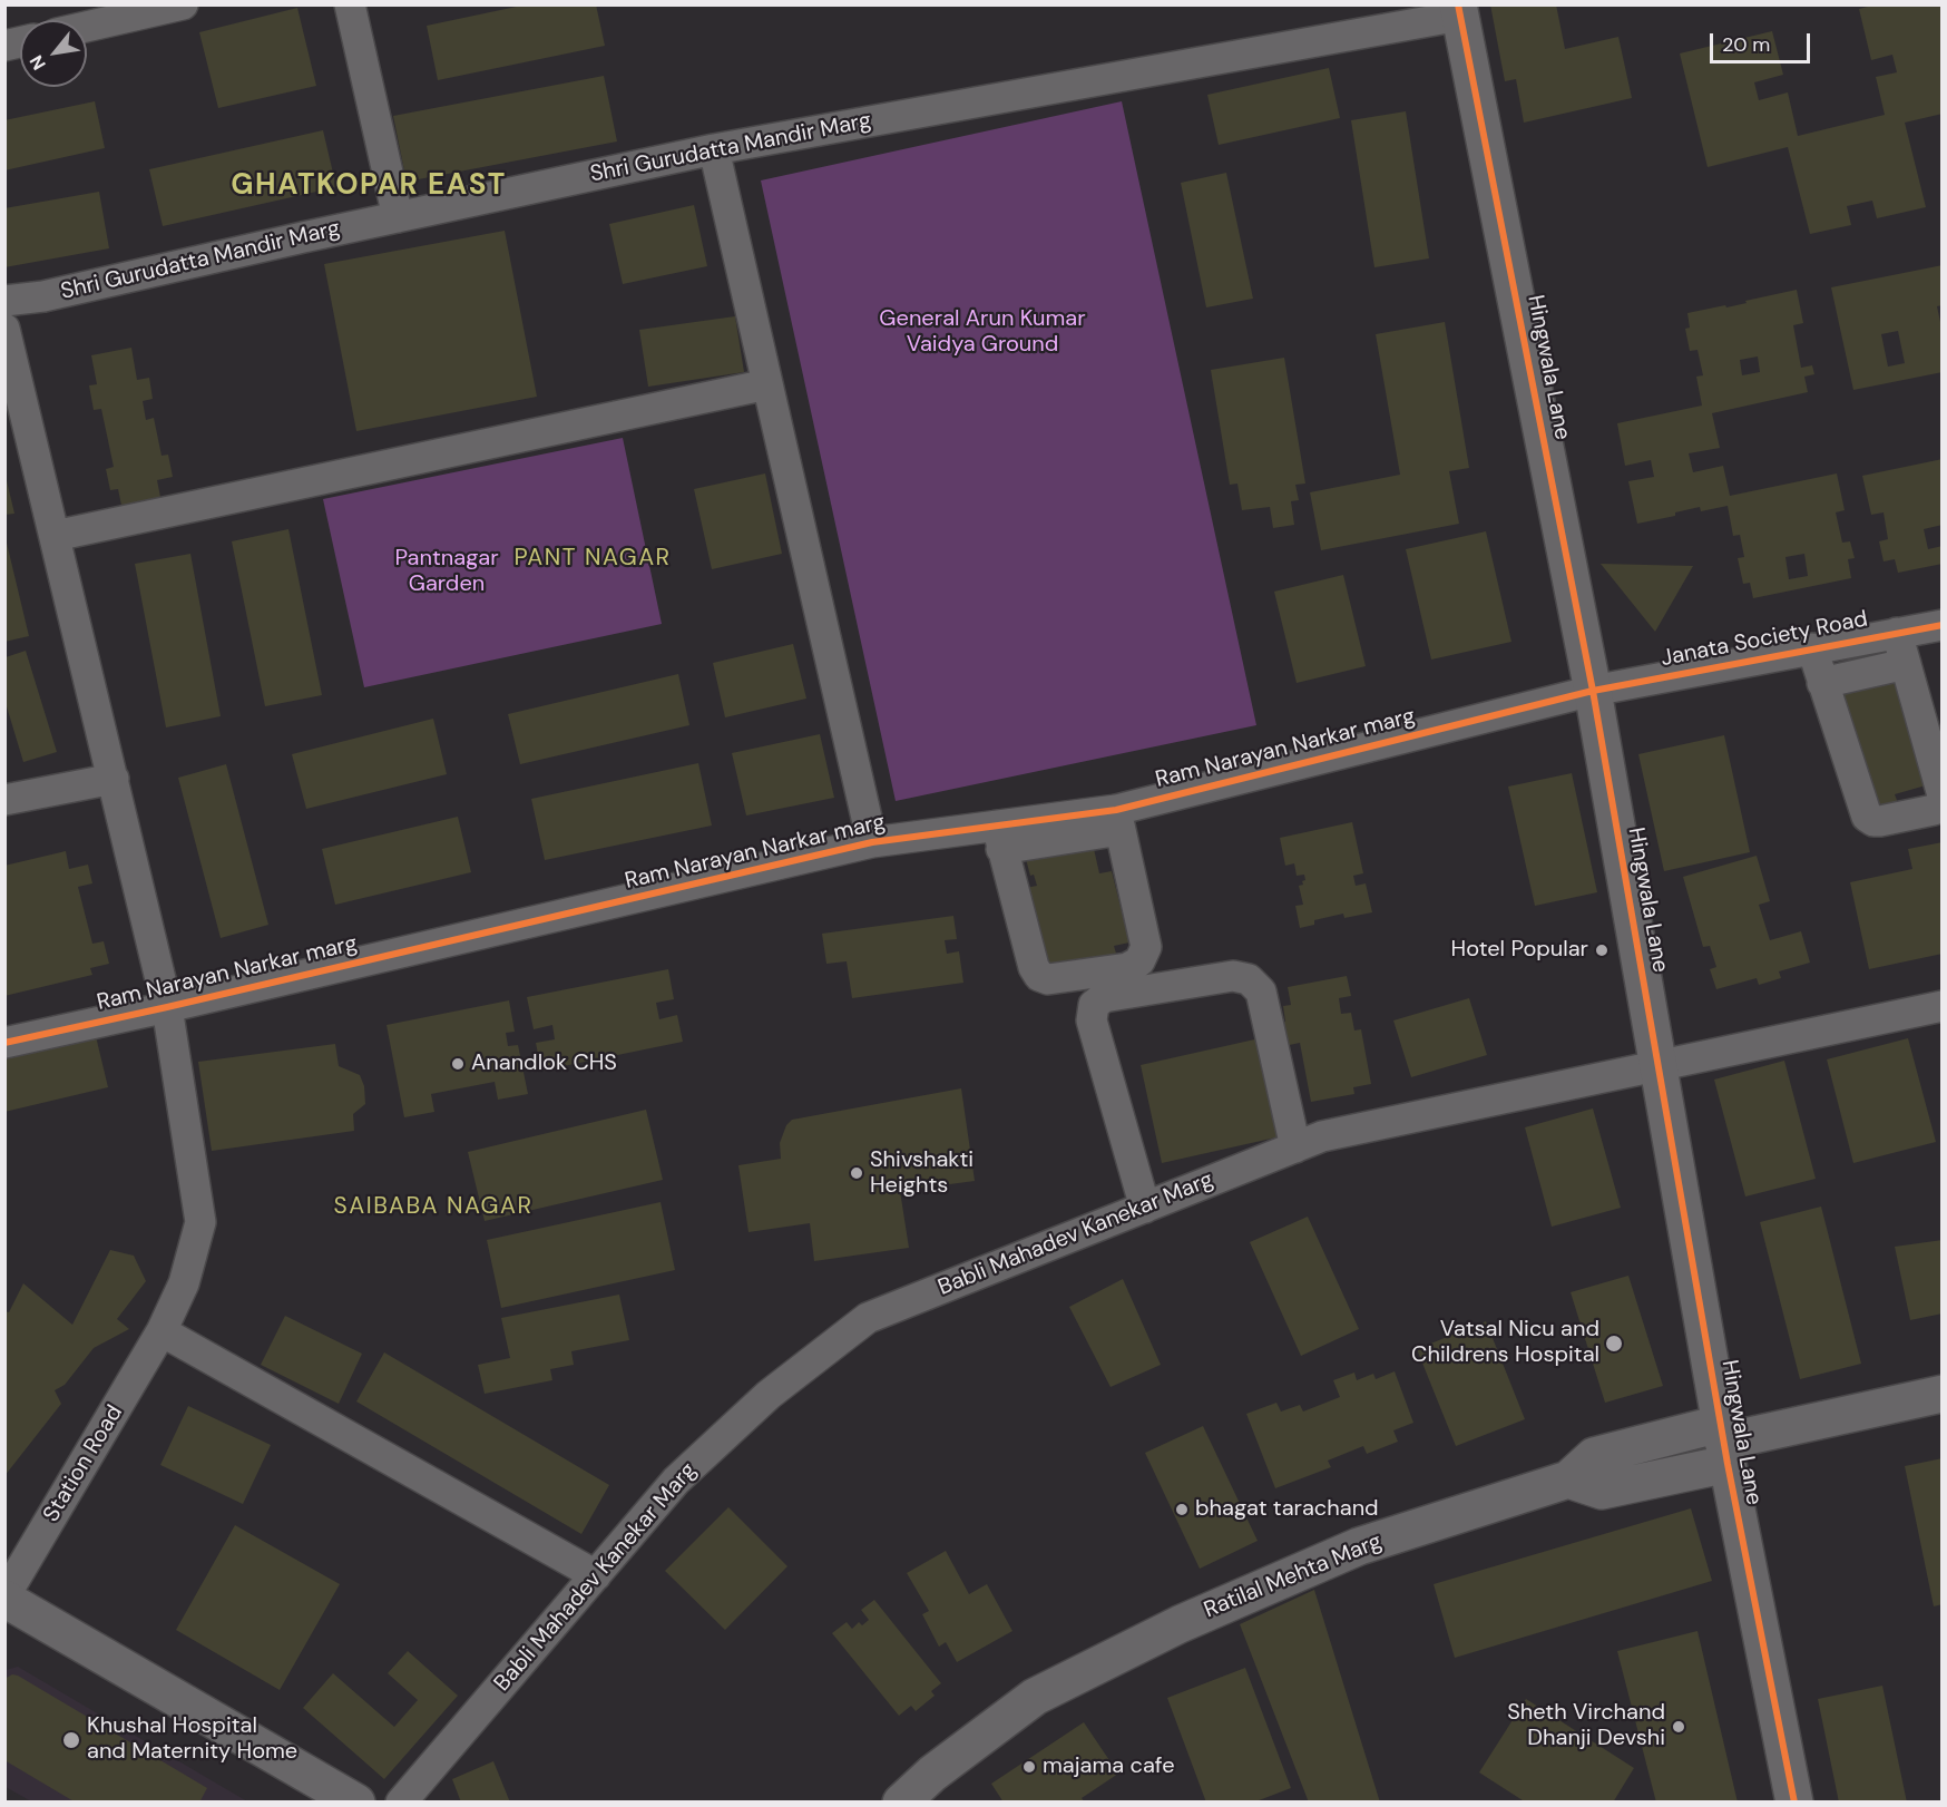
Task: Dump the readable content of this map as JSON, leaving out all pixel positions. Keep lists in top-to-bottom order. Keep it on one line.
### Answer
{"streets":{"street":["Shri Gurudatta Mandir Marg","Hingwala Lane","Janata Society Road","Ram Narayan Narkar marg","Babli Mahadev Kanekar Marg","Station Road","Ratilal Mehta Marg"]},"crossings":[["Shri Gurudatta Mandir Marg","Hingwala Lane"],["Hingwala Lane","Janata Society Road"],["Hingwala Lane","Ram Narayan Narkar marg"],["Hingwala Lane","Babli Mahadev Kanekar Marg"],["Hingwala Lane","Ratilal Mehta Marg"],["Janata Society Road","Ram Narayan Narkar marg"],["Ram Narayan Narkar marg","Station Road"]],"districts":["GHATKOPAR EAST","PANT NAGAR","SAIBABA NAGAR"],"parks":["General Arun Kumar Vaidya Ground","Pantnagar Garden"],"places":["Hotel Popular","Anandlok CHS","Shivshakti Heights","Vatsal Nicu and Childrens Hospital","bhagat tarachand","Sheth Virchand Dhanji Devshi","Khushal Hospital and Maternity Home","majama cafe"],"scale_bar":"20 m","north":"bottom left"}
